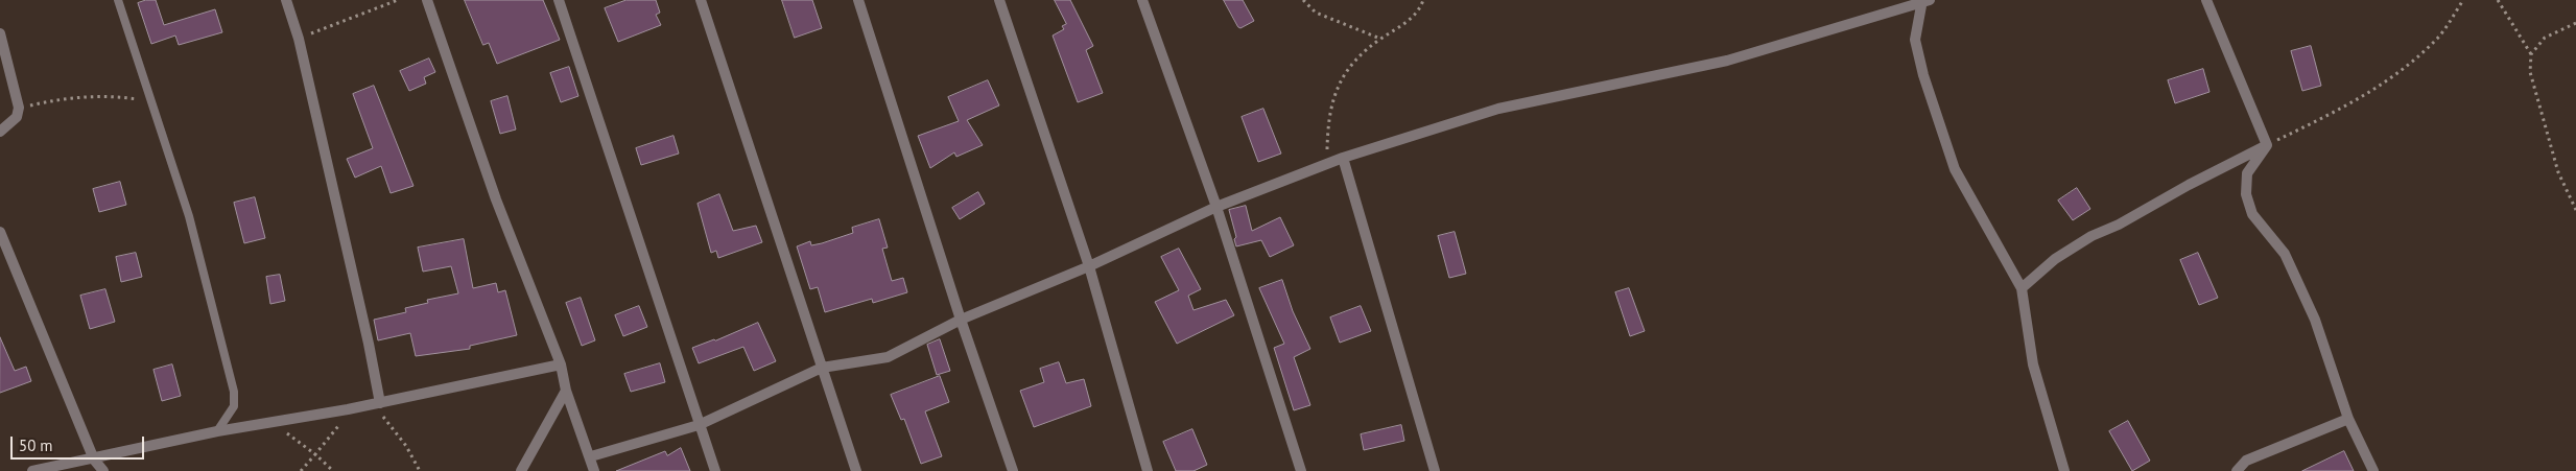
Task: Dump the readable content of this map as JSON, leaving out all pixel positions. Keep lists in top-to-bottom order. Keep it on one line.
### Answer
{"scale_bar":"50 m"}
